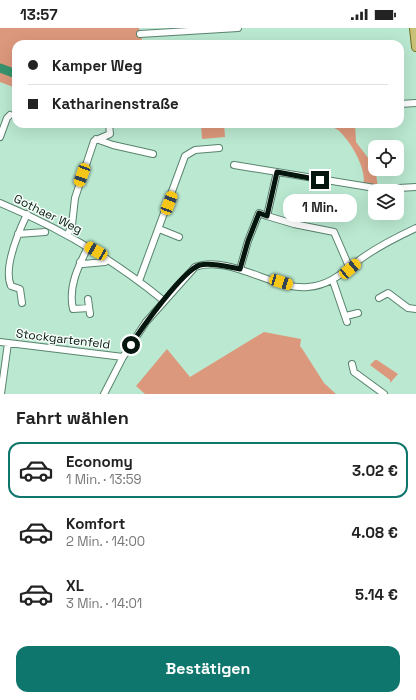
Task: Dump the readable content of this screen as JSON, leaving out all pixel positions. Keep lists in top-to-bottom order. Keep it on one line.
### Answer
{"streets":{"street":["Gothaer Weg","Stockgartenfeld"]},"page":{"status":"13:57","banner":["Kamper Weg","Katharinenstraße"],"bubble":"1 Min.","heading":"Fahrt wählen","list":[{"name":"Economy","note":"1 Min. · 13:59","value":"3.02 €"},{"name":"Komfort","note":"2 Min. · 14:00","value":"4.08 €"},{"name":"XL","note":"3 Min. · 14:01","value":"5.14 €"}],"buttons":"Bestätigen"}}
